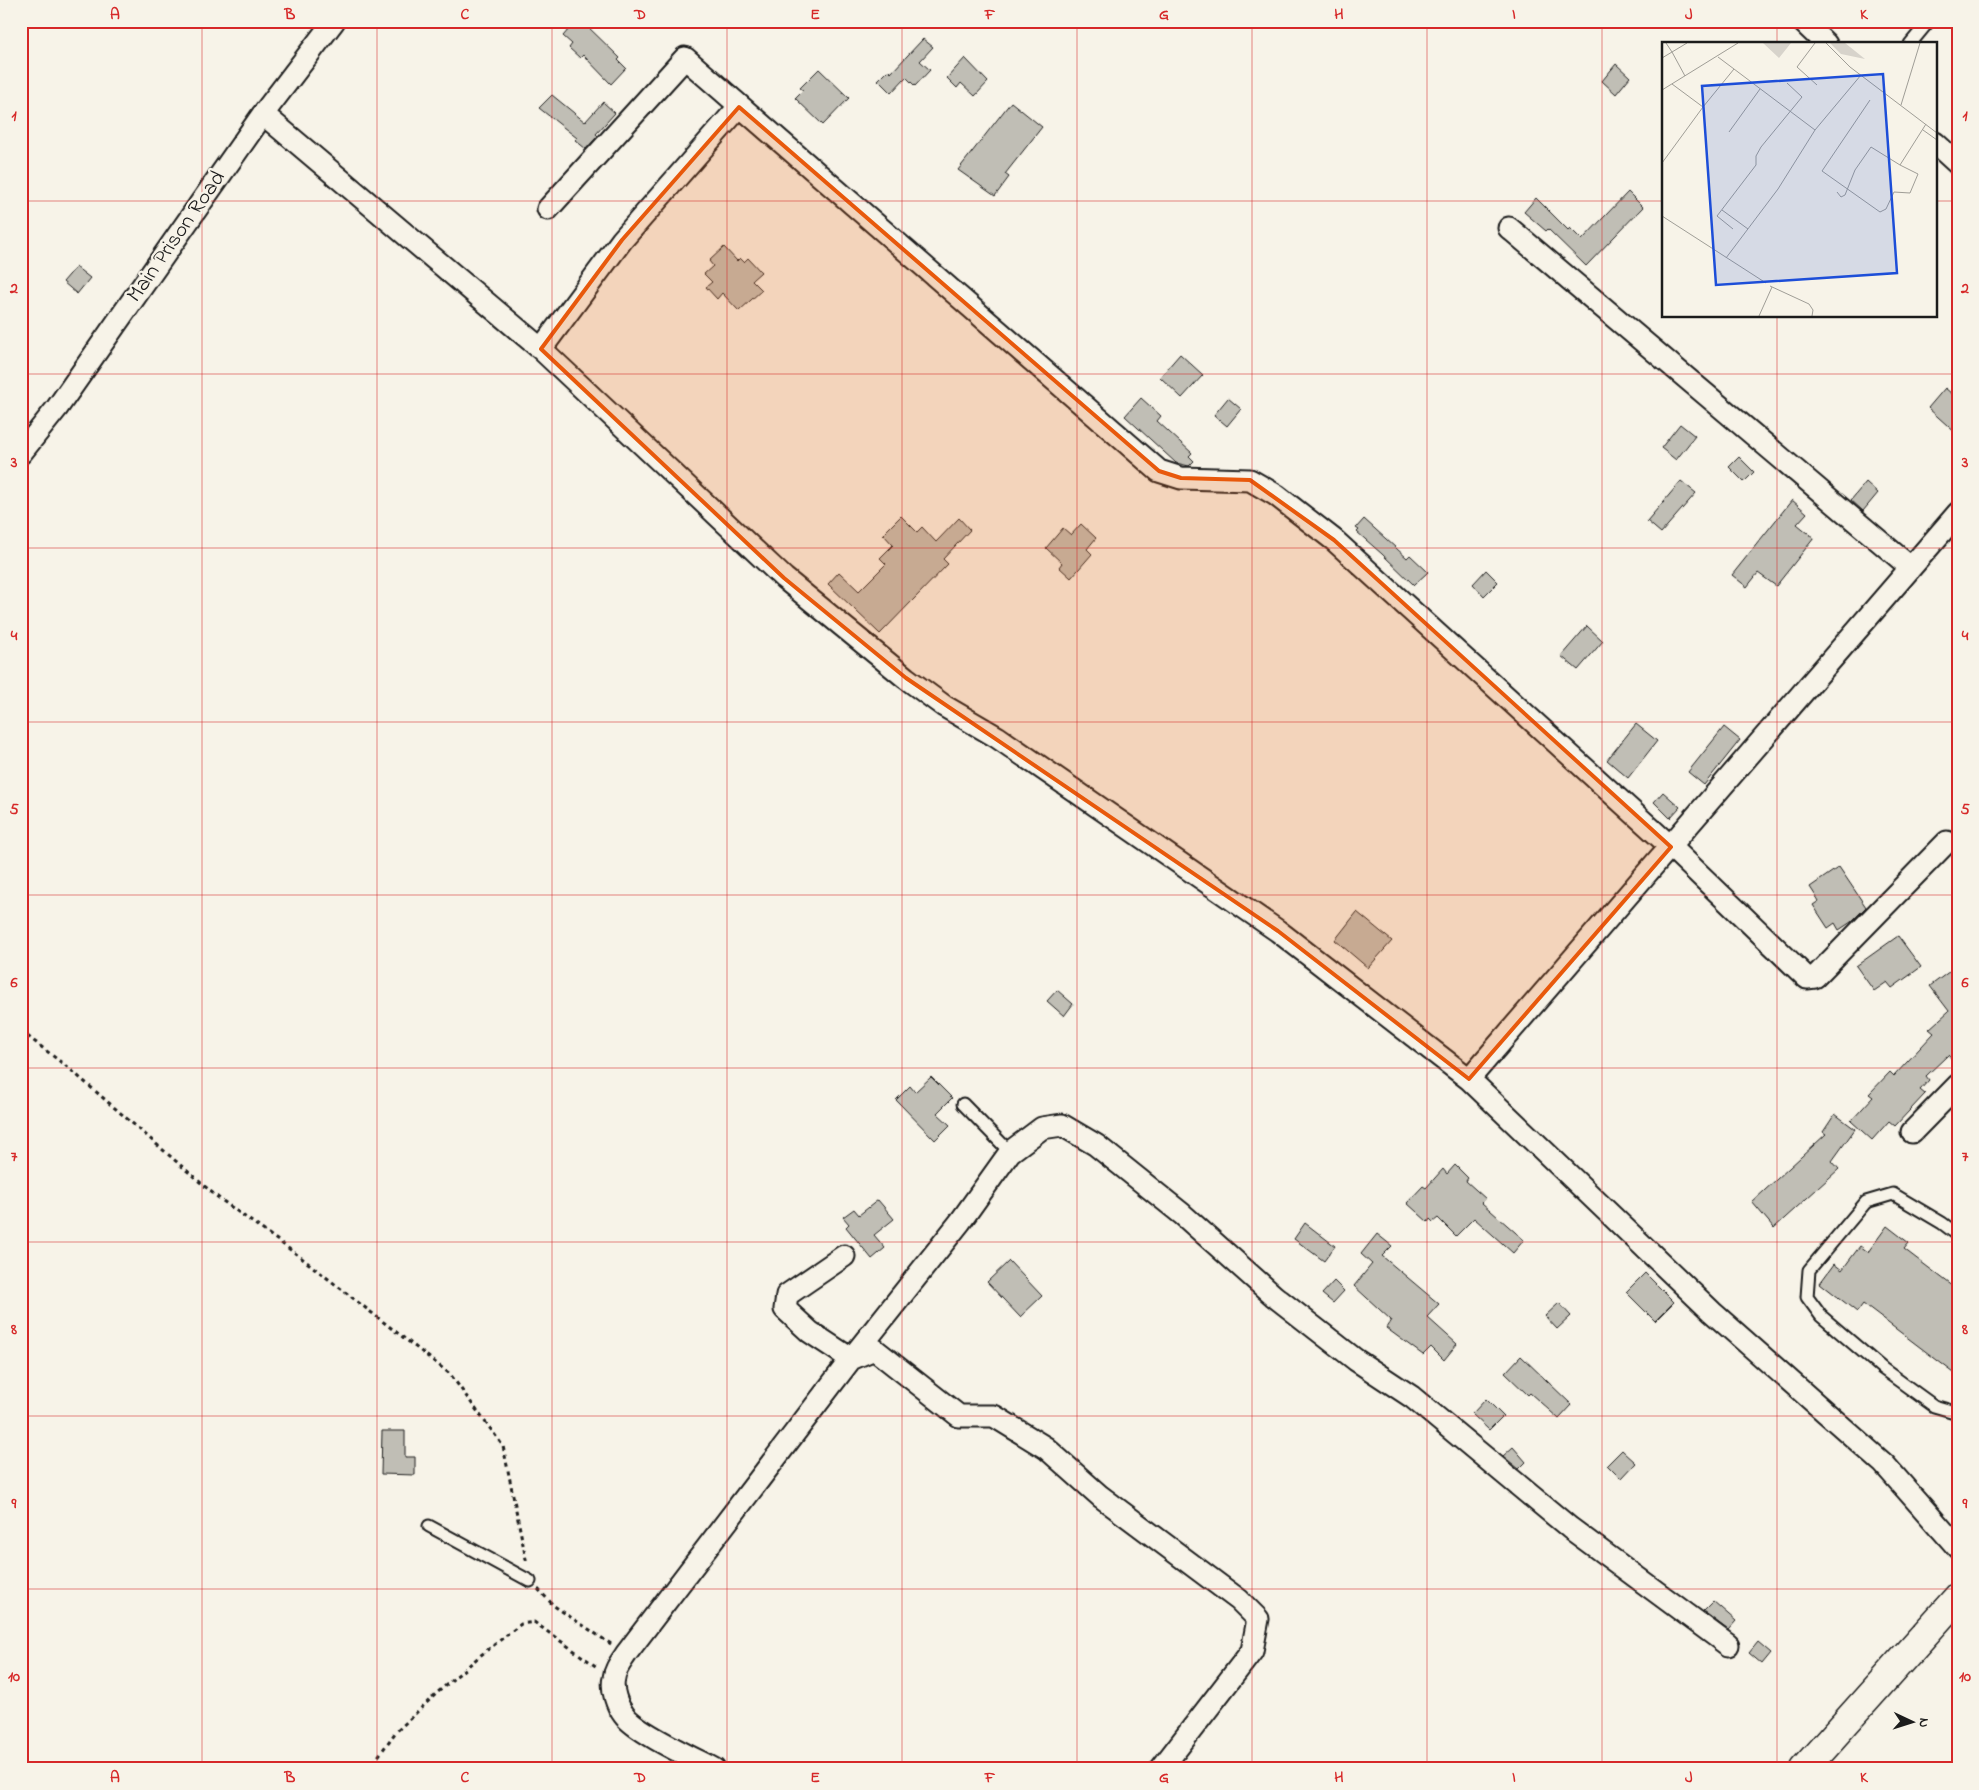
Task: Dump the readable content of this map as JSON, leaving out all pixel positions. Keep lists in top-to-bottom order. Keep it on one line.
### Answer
{"streets":{"street":["Main Prison Road"]},"north":"right","grid":{"columns":["A","B","C","D","E","F","G","H","I","J","K"],"rows":["1","2","3","4","5","6","7","8","9","10"]}}
